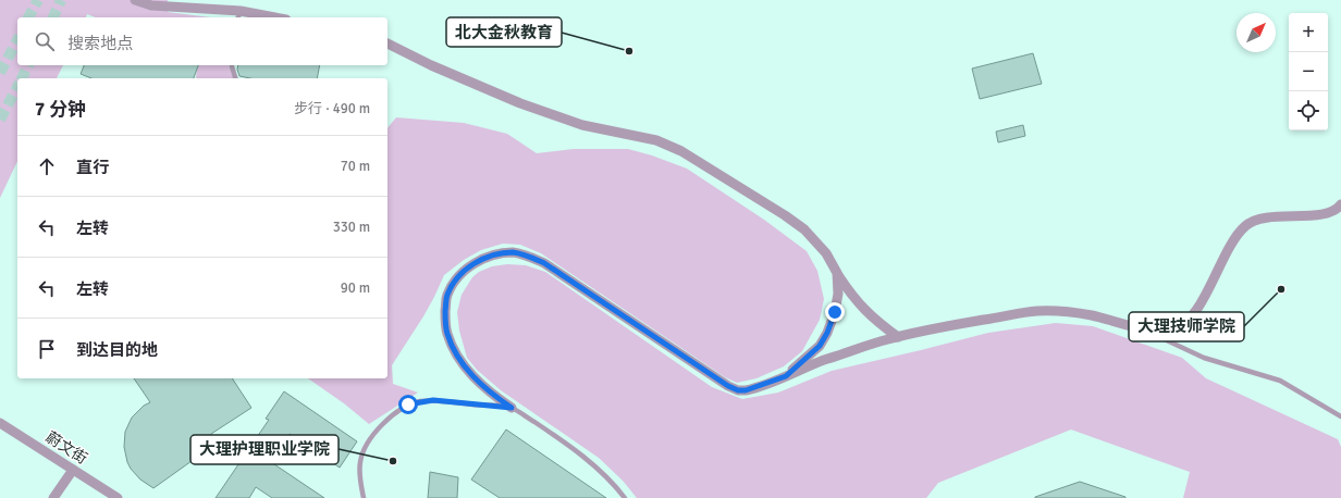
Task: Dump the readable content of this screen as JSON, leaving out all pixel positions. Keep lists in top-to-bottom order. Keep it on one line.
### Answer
{"streets":{"street":["蔚文街"]},"places":["北大金秋教育","大理技师学院","大理护理职业学院"],"north":"top right","page":{"map_buttons":["+","−"],"search":"搜索地点","heading":["7 分钟","步行 · 490 m"],"list":[["直行","70 m"],["左转","330 m"],["左转","90 m"],"到达目的地"]}}
